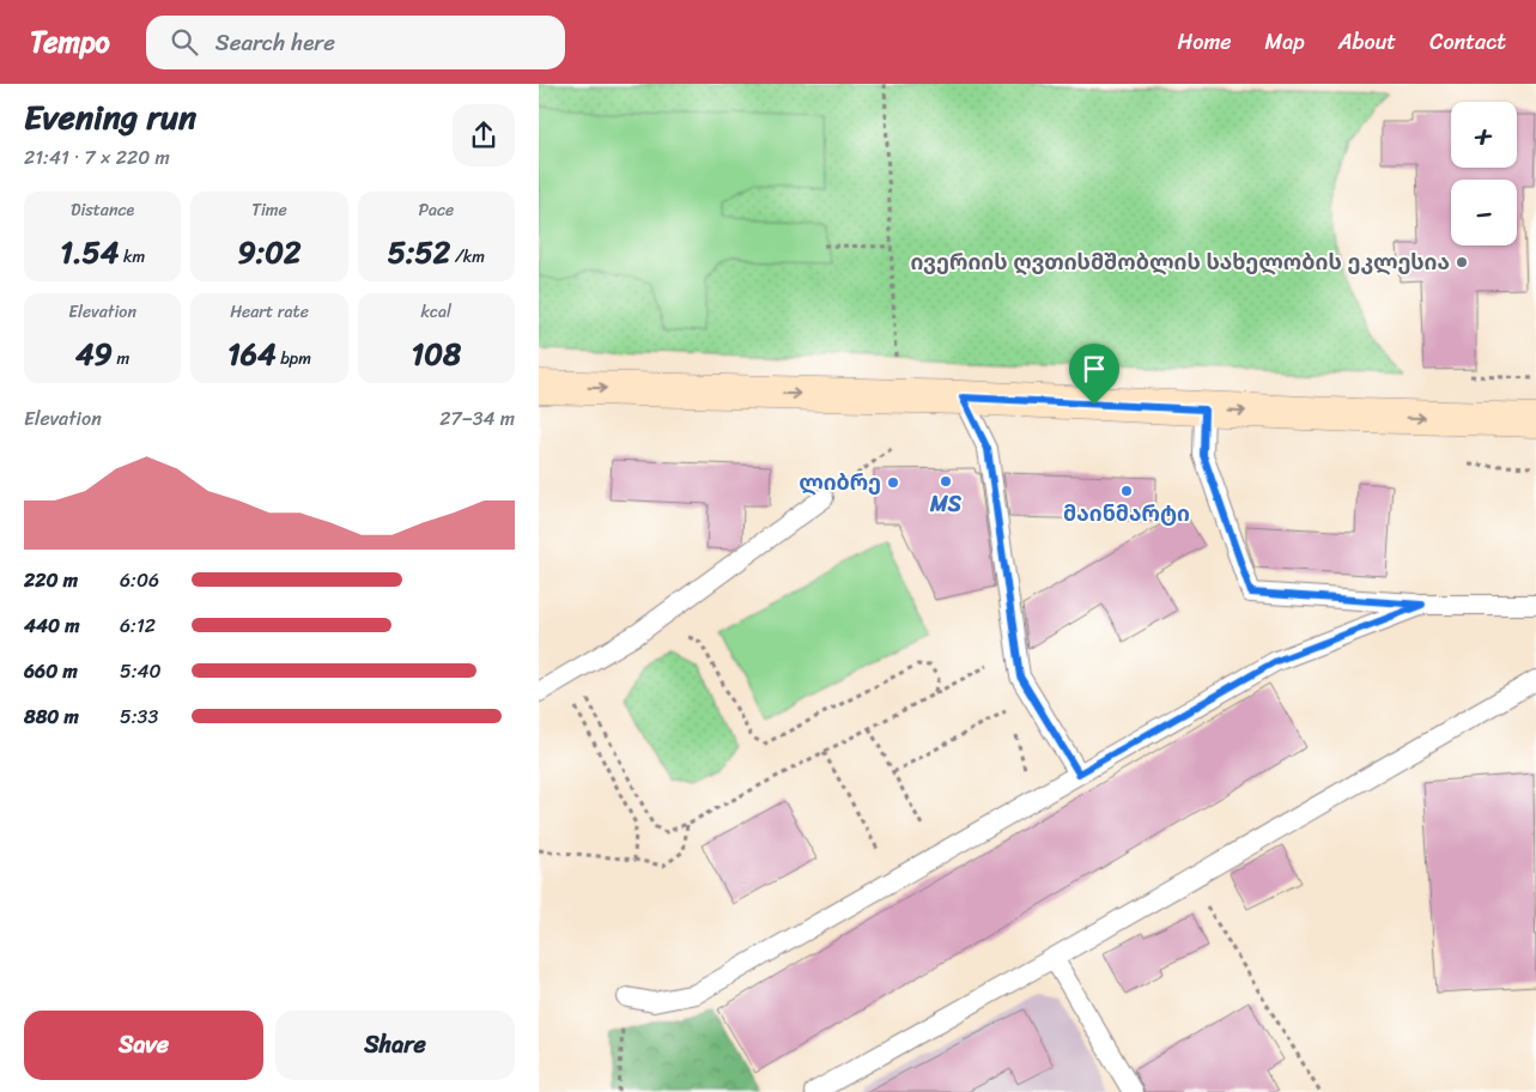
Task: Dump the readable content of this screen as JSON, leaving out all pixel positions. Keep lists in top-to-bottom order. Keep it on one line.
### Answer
{"places":["ივერიის ღვთისმშობლის სახელობის ეკლესია","MS","ლიბრე","მაინმარტი"],"page":{"header":"Tempo","search":"Search here","nav":["Home","Map","About","Contact"],"heading":["Evening run","21:41 · 7 × 220 m"],"map_buttons":["+","−"],"stats":[["Distance","1.54 km"],["Time","9:02"],["Pace","5:52 /km"],["Elevation","49 m"],["Heart rate","164 bpm"],["kcal","108"]],"chart":["Elevation","27–34 m"],"list":[{"name":"220 m","note":"6:06"},{"name":"440 m","note":"6:12"},{"name":"660 m","note":"5:40"},{"name":"880 m","note":"5:33"}],"buttons":["Save","Share"]}}
